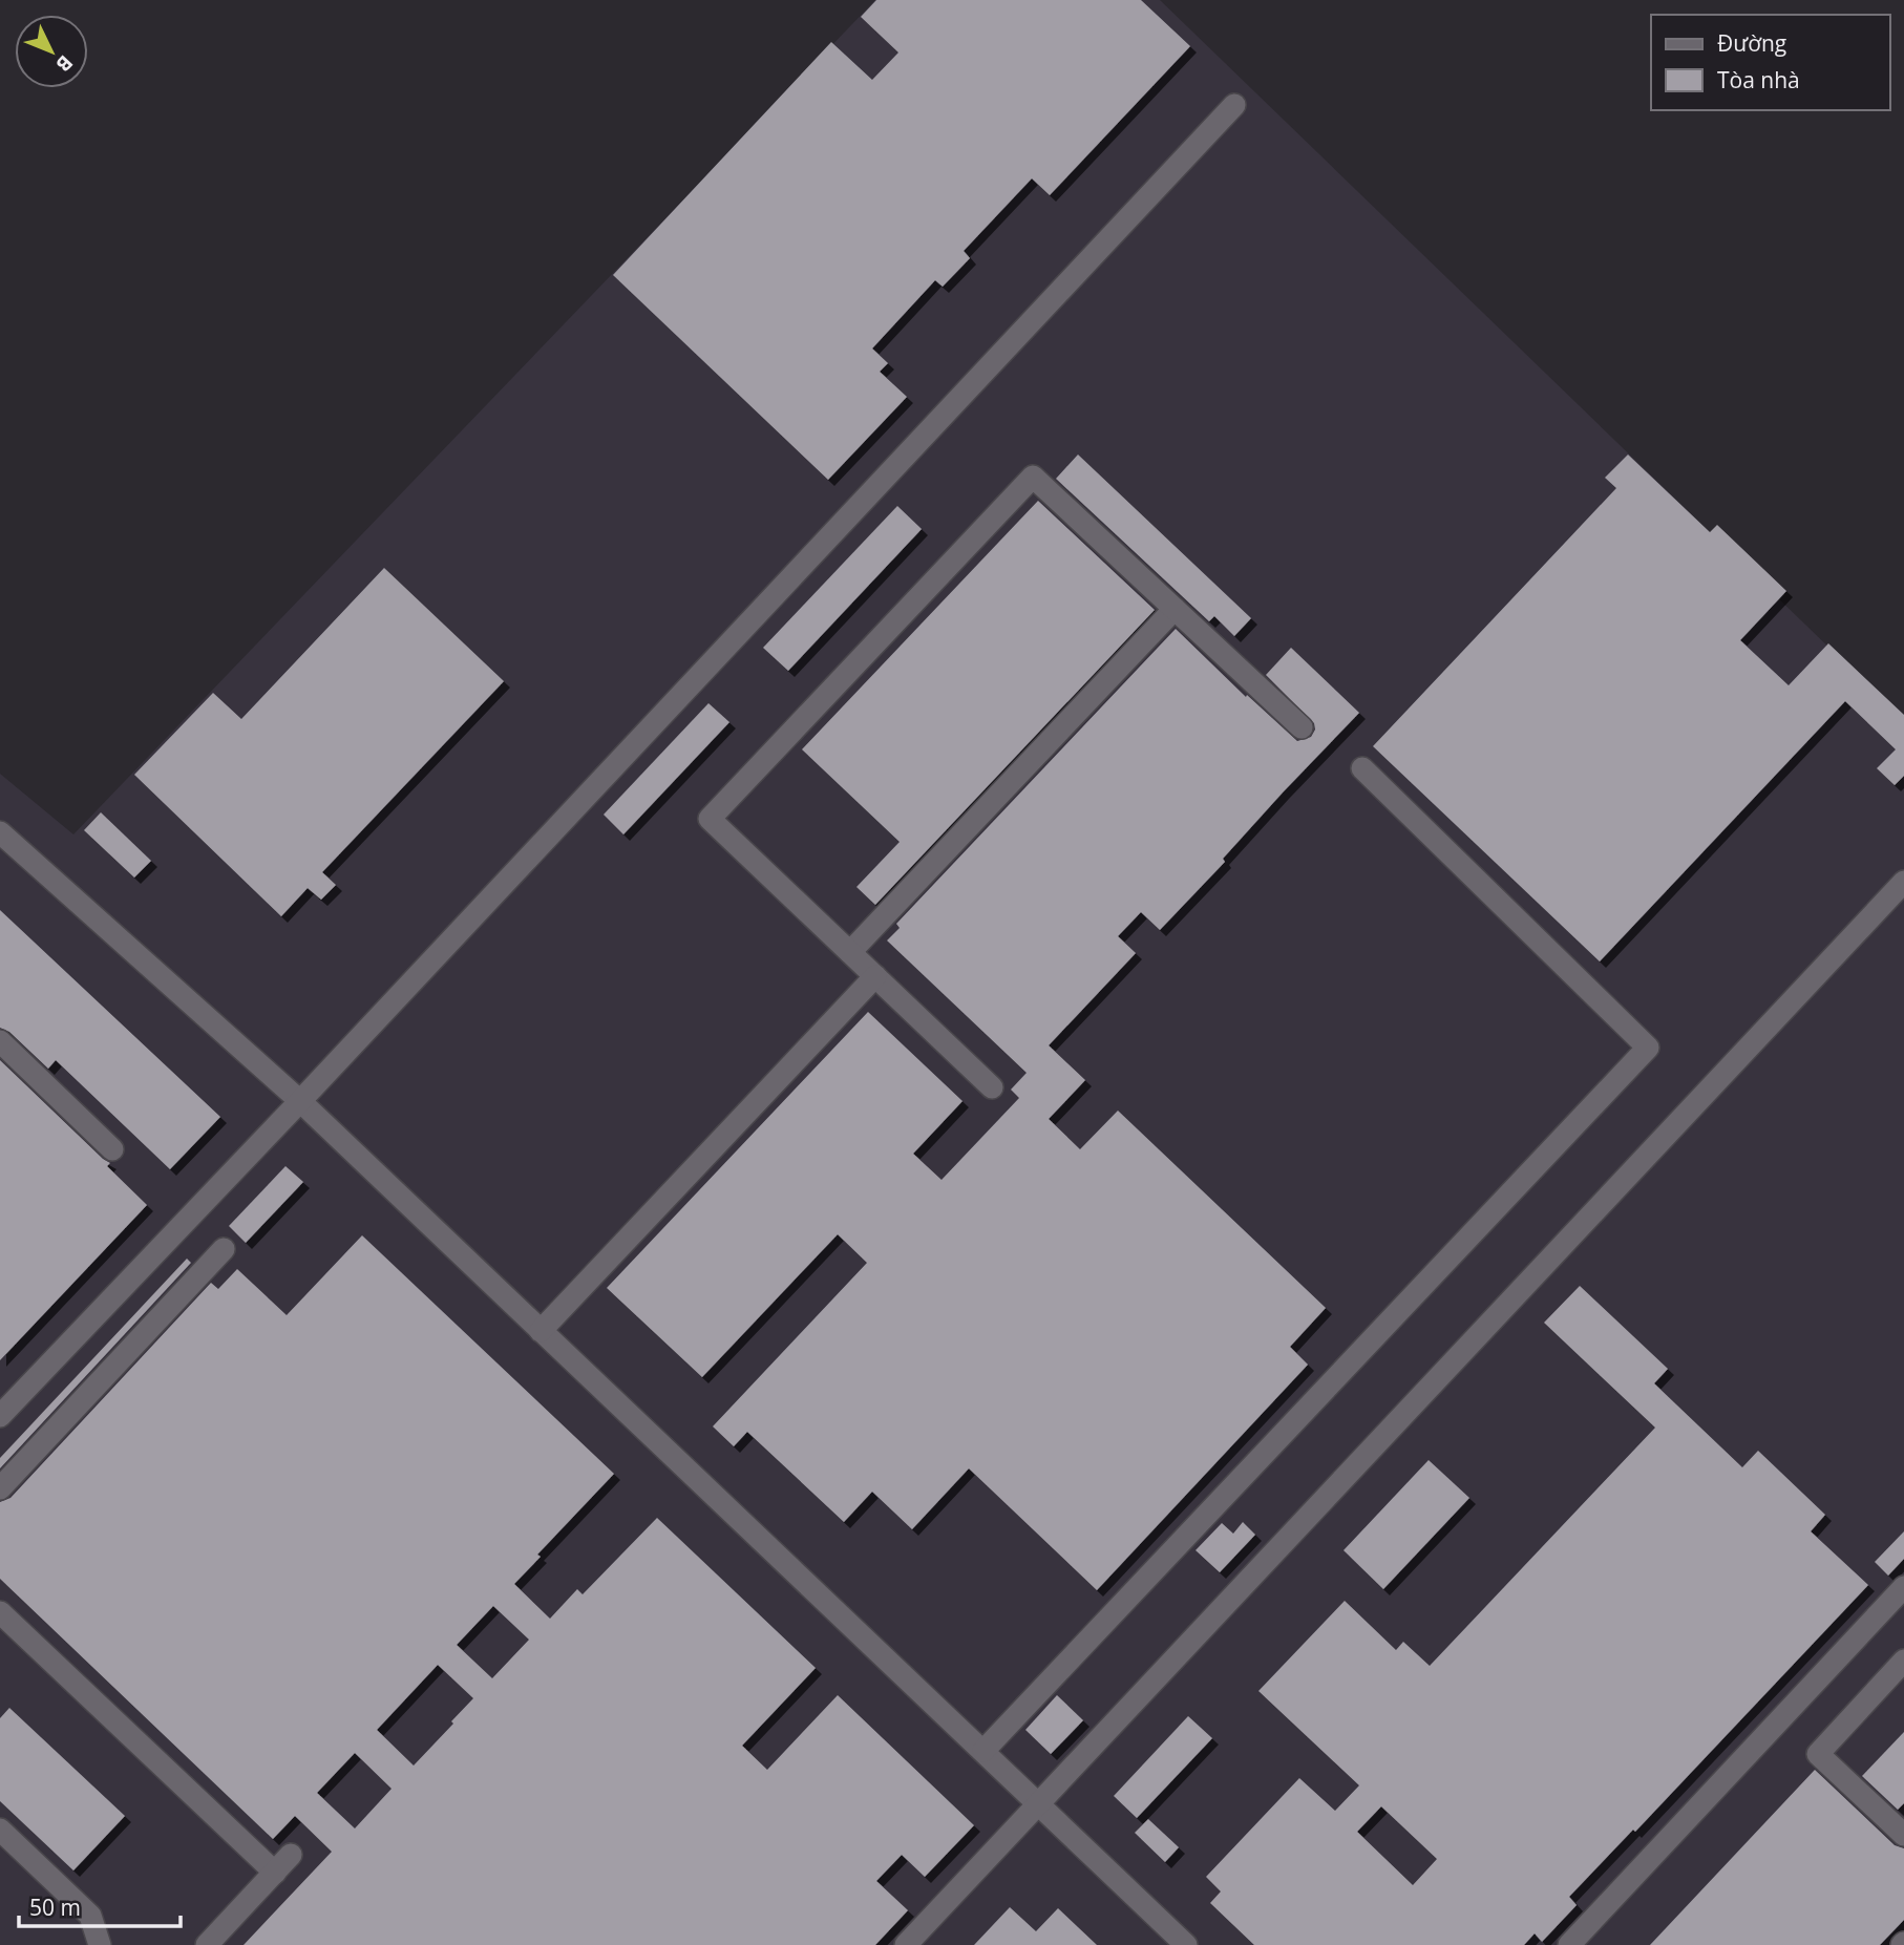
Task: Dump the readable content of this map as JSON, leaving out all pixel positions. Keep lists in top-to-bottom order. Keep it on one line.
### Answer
{"legend":["Đường","Tòa nhà"],"scale_bar":"50 m","north":"bottom right"}
